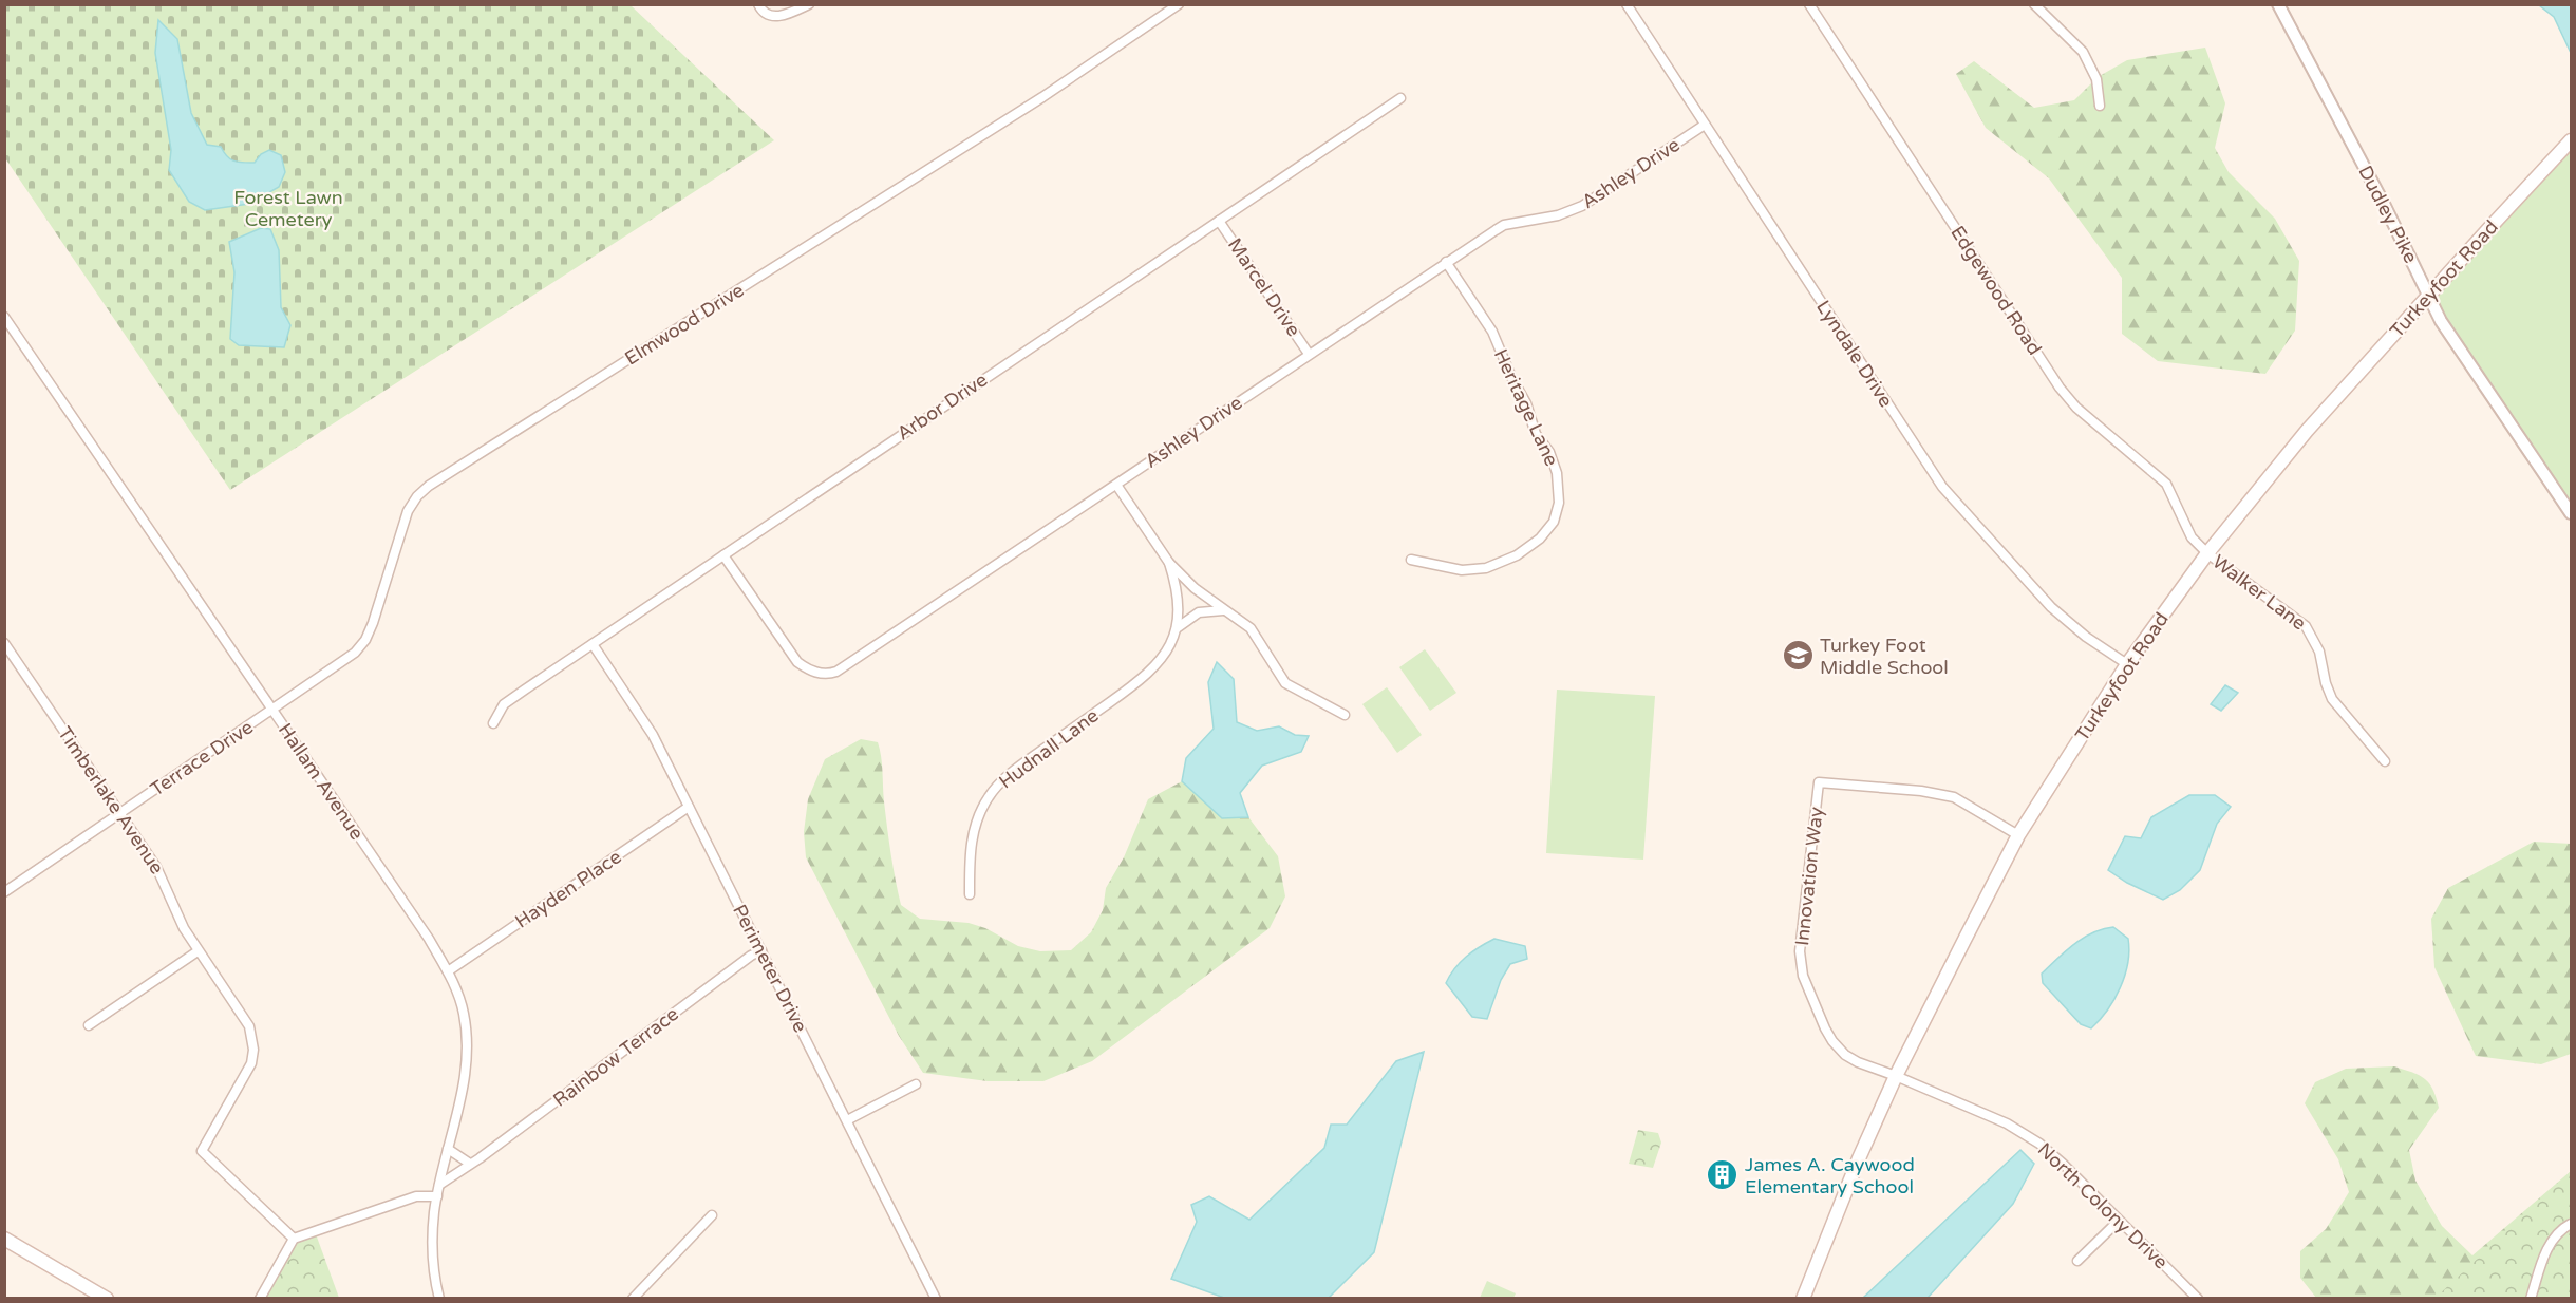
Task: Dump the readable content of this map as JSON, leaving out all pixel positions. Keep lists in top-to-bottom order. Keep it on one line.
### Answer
{"streets":{"main road":["Turkeyfoot Road"],"street":["Ashley Drive","Dudley Pike","Marcel Drive","Edgewood Road","Elmwood Drive","Lyndale Drive","Arbor Drive","Heritage Lane","Walker Lane","Hudnall Lane","Terrace Drive","Hallam Avenue","Timberlake Avenue","Innovation Way","Hayden Place","Perimeter Drive","Rainbow Terrace","North Colony Drive"]},"crossings":[["Ashley Drive","Marcel Drive"],["Ashley Drive","Lyndale Drive"],["Ashley Drive","Arbor Drive"],["Ashley Drive","Heritage Lane"],["Ashley Drive","Hudnall Lane"],["Dudley Pike","Turkeyfoot Road"],["Turkeyfoot Road","Edgewood Road"],["Turkeyfoot Road","Lyndale Drive"],["Turkeyfoot Road","Walker Lane"],["Turkeyfoot Road","Innovation Way"],["Turkeyfoot Road","North Colony Drive"],["Marcel Drive","Arbor Drive"],["Edgewood Road","Walker Lane"],["Elmwood Drive","Terrace Drive"],["Elmwood Drive","Hallam Avenue"],["Arbor Drive","Perimeter Drive"],["Terrace Drive","Hallam Avenue"],["Terrace Drive","Timberlake Avenue"],["Hallam Avenue","Hayden Place"],["Hallam Avenue","Rainbow Terrace"],["Innovation Way","North Colony Drive"],["Hayden Place","Perimeter Drive"],["Perimeter Drive","Rainbow Terrace"]],"parks":["Forest Lawn Cemetery"],"places":{"school or university":["Turkey Foot Middle School"],"building":["James A. Caywood Elementary School"]}}
